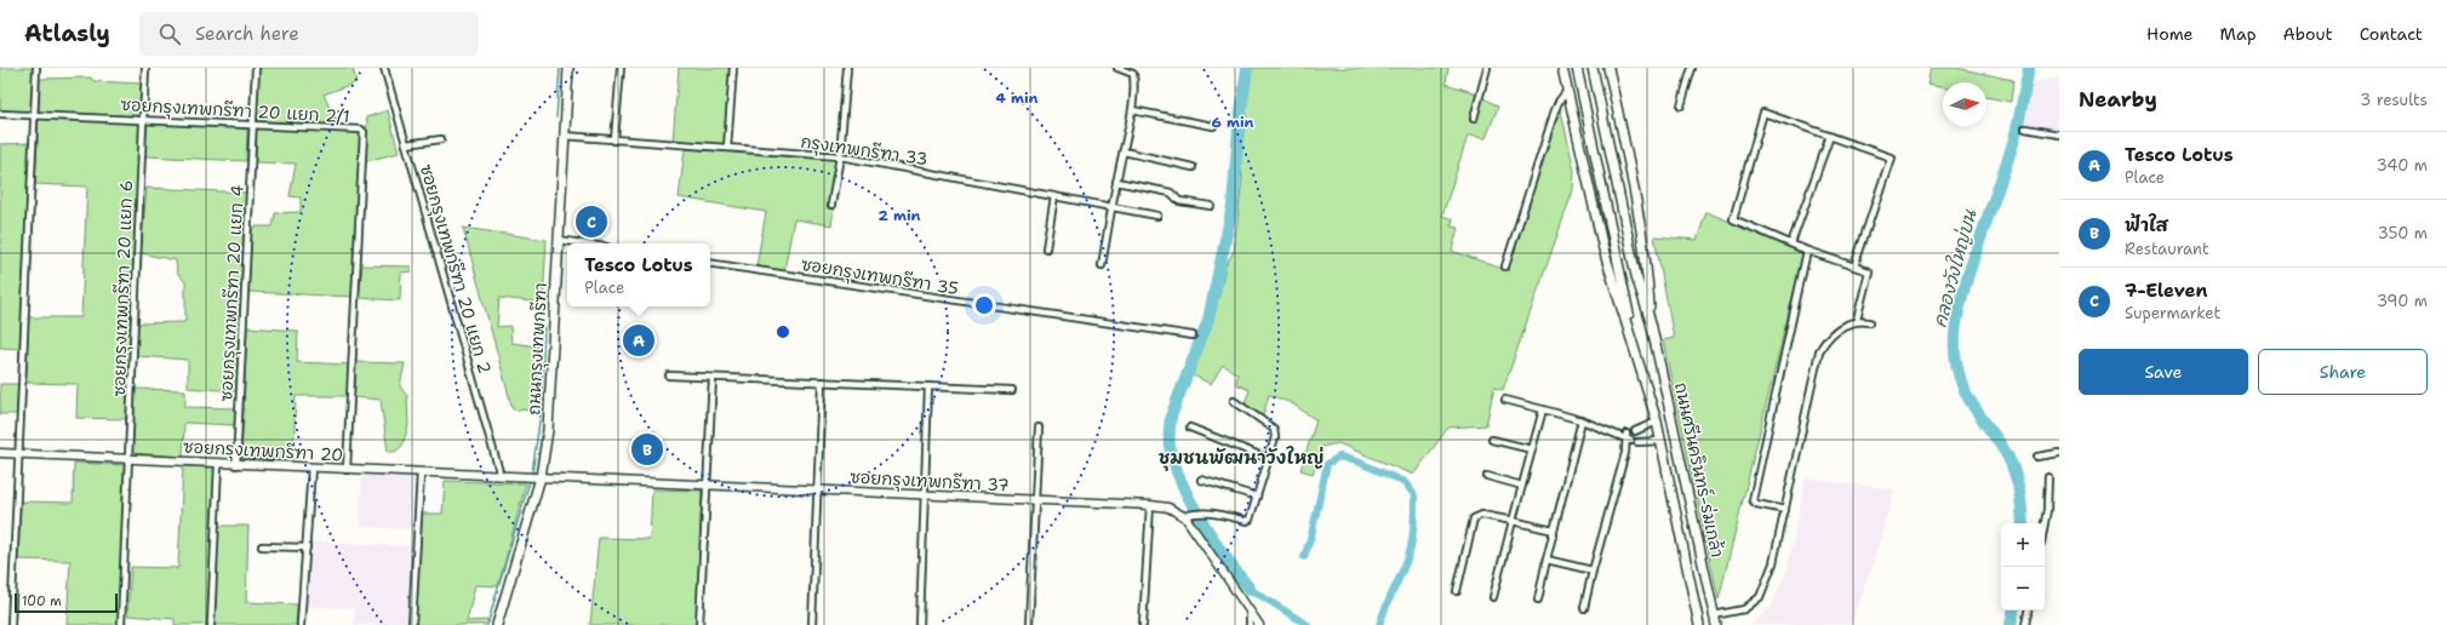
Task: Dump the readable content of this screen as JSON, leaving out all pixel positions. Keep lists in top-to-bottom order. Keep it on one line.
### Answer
{"streets":{"main road":["ถนนกรุงเทพกรีฑา","ถนนศรีนครินทร์-ร่มเกล้า"],"street":["ซอยกรุงเทพกรีฑา 20 แยก 2/1","กรุงเทพกรีฑา 33","ซอยกรุงเทพกรีฑา 20 แยก 2","ซอยกรุงเทพกรีฑา 35","ซอยกรุงเทพกรีฑา 20 แยก 6","ซอยกรุงเทพกรีฑา 20 แยก 4","ซอยกรุงเทพกรีฑา 20","ซอยกรุงเทพกรีฑา 37"]},"crossings":[["ซอยกรุงเทพกรีฑา 20 แยก 2/1","ซอยกรุงเทพกรีฑา 20 แยก 6"],["ซอยกรุงเทพกรีฑา 20 แยก 2/1","ซอยกรุงเทพกรีฑา 20 แยก 4"],["ซอยกรุงเทพกรีฑา 20 แยก 2/1","ซอยกรุงเทพกรีฑา 20"],["กรุงเทพกรีฑา 33","ถนนกรุงเทพกรีฑา"],["ซอยกรุงเทพกรีฑา 20 แยก 2","ซอยกรุงเทพกรีฑา 20"],["ซอยกรุงเทพกรีฑา 20 แยก 6","ซอยกรุงเทพกรีฑา 20"],["ซอยกรุงเทพกรีฑา 20 แยก 4","ซอยกรุงเทพกรีฑา 20"],["ถนนกรุงเทพกรีฑา","ซอยกรุงเทพกรีฑา 20"],["ถนนกรุงเทพกรีฑา","ซอยกรุงเทพกรีฑา 37"],["ซอยกรุงเทพกรีฑา 20","ซอยกรุงเทพกรีฑา 37"]],"districts":["ชุมชนพัฒนาวังใหญ่"],"water":["คลองวังใหญ่บน"],"scale_bar":"100 m","north":"right","page":{"header":"Atlasly","search":"Search here","nav":["Home","Map","About","Contact"],"heading":["Nearby","3 results"],"list":[{"mark":"A","name":"Tesco Lotus","note":"Place","value":"340 m"},{"mark":"B","name":"ฟ้าใส","note":"Restaurant","value":"350 m"},{"mark":"C","name":"7-Eleven","note":"Supermarket","value":"390 m"}],"pins":["C","A","B"],"popup":["Tesco Lotus","Place"],"buttons":["Save","Share"],"map_buttons":["+","−"],"scale":"100 m"},"rings":["4 min","6 min","2 min"]}
